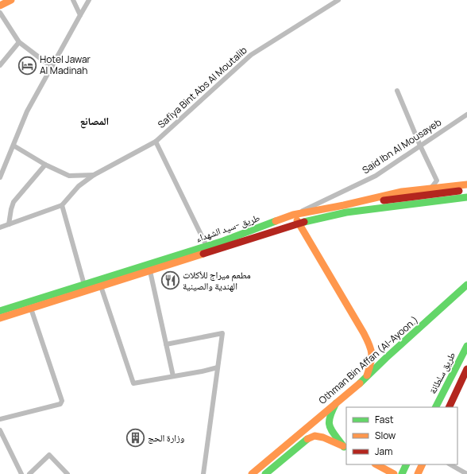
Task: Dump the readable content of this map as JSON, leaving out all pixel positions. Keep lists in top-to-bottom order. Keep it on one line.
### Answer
{"streets":{"main road":["طريق -سيد الشهداء","Othman Bin Affan (Al-Ayoon.)","طريق سلطانة"],"street":["Safiya Bint Abs Al Moutalib","Said Ibn Al Mousayeb"]},"crossings":[["Said Ibn Al Mousayeb","طريق -سيد الشهداء"]],"districts":["المصانع"],"places":{"hotel":["Hotel Jawar Al Madinah"],"restaurant":["مطعم ميراج للأكلات الهندية والصينية"],"building":["وزارة الحج"]},"legend":["Fast","Slow","Jam"]}
